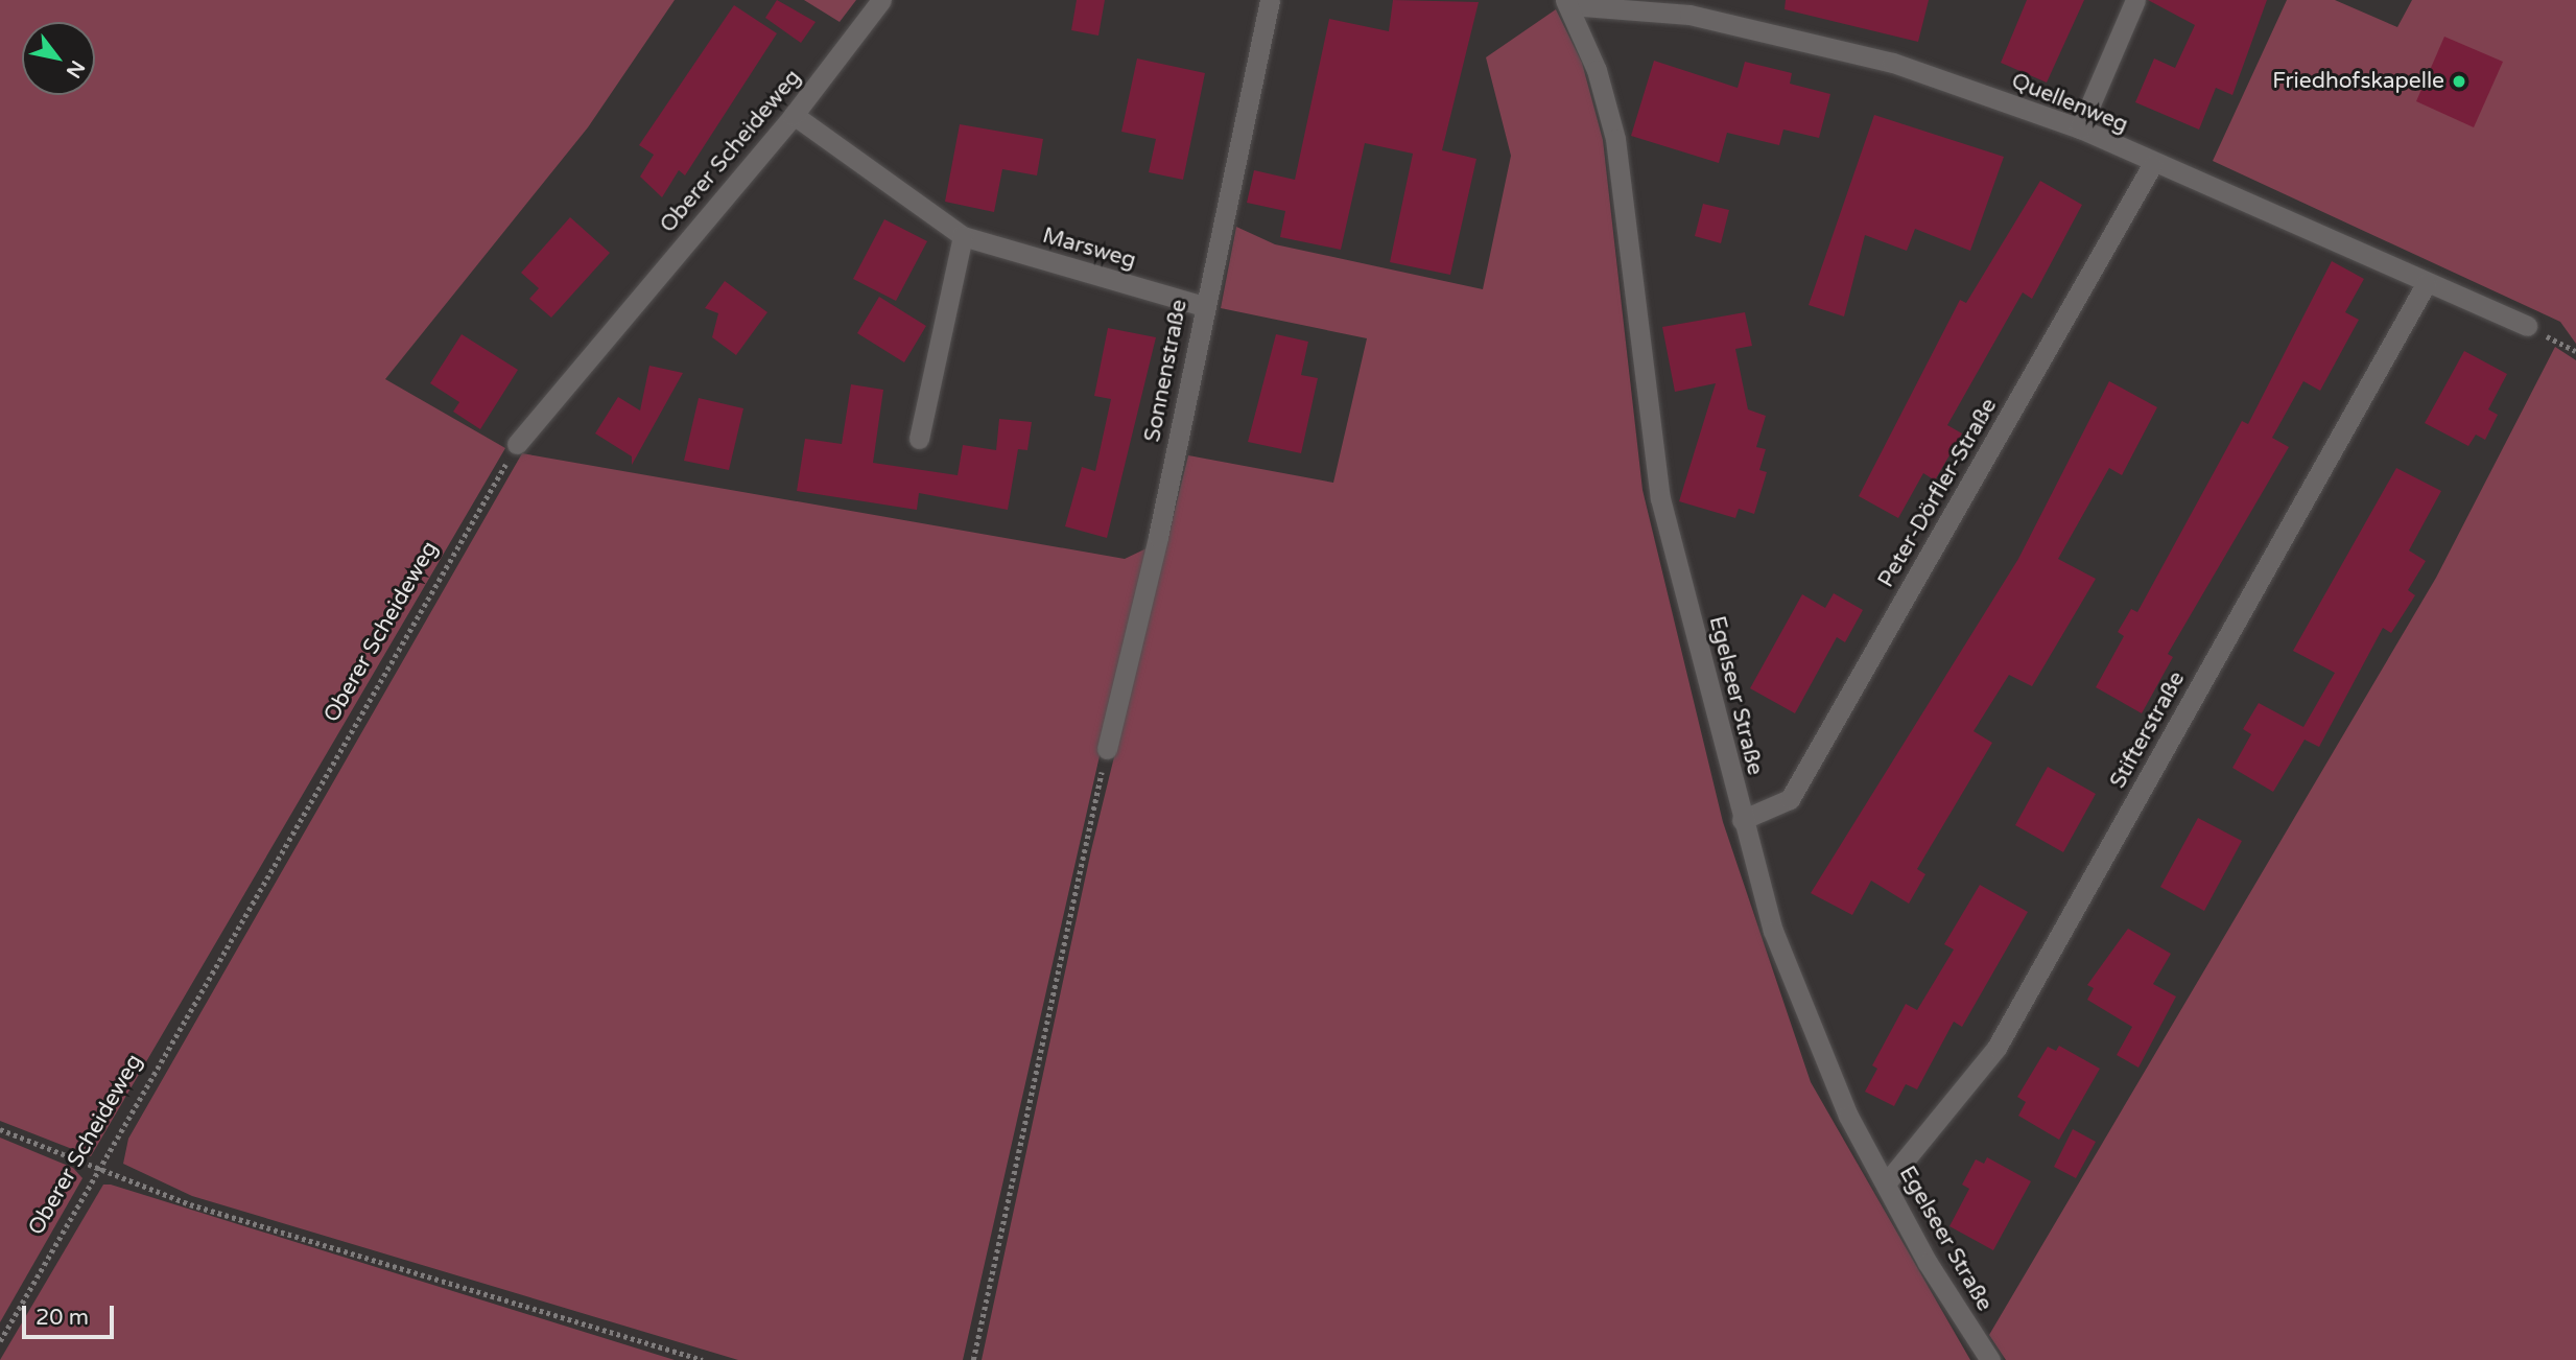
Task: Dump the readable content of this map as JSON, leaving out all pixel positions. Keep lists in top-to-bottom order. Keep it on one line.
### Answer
{"streets":{"street":["Quellenweg","Oberer Scheideweg","Marsweg","Sonnenstraße","Peter-Dörfler-Straße","Egelseer Straße","Stifterstraße"]},"crossings":[["Quellenweg","Peter-Dörfler-Straße"],["Quellenweg","Egelseer Straße"],["Quellenweg","Stifterstraße"],["Oberer Scheideweg","Marsweg"],["Marsweg","Sonnenstraße"],["Peter-Dörfler-Straße","Egelseer Straße"],["Egelseer Straße","Stifterstraße"]],"places":["Friedhofskapelle"],"scale_bar":"20 m","north":"bottom right"}
